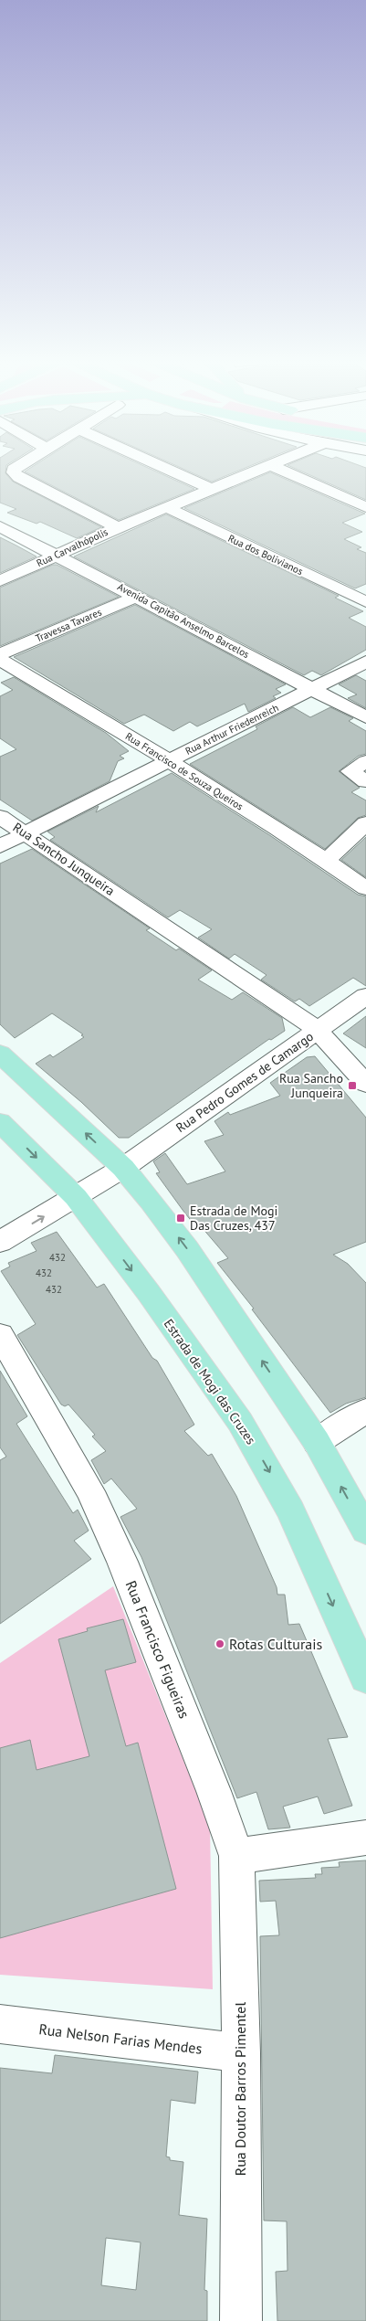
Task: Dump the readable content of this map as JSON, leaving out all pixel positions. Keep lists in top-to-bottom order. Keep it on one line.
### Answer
{"streets":{"main road":["Estrada de Mogi das Cruzes"],"street":["Rua Carvalhópolis","Rua dos Bolivianos","Avenida Capitão Anselmo Barcelos","Travessa Tavares","Rua Arthur Friedenreich","Rua Francisco de Souza Queiros","Rua Sancho Junqueira","Rua Pedro Gomes de Camargo","Rua Francisco Figueiras","Rua Nelson Farias Mendes","Rua Doutor Barros Pimentel"]},"crossings":[["Rua Carvalhópolis","Rua dos Bolivianos"],["Rua Carvalhópolis","Avenida Capitão Anselmo Barcelos"],["Avenida Capitão Anselmo Barcelos","Travessa Tavares"],["Avenida Capitão Anselmo Barcelos","Rua Arthur Friedenreich"],["Rua Arthur Friedenreich","Rua Francisco de Souza Queiros"],["Rua Arthur Friedenreich","Rua Sancho Junqueira"],["Rua Sancho Junqueira","Rua Pedro Gomes de Camargo"],["Rua Pedro Gomes de Camargo","Estrada de Mogi das Cruzes"],["Rua Francisco Figueiras","Rua Doutor Barros Pimentel"],["Rua Nelson Farias Mendes","Rua Doutor Barros Pimentel"]],"places":{"transit":["Rua Sancho Junqueira","Estrada de Mogi Das Cruzes, 437"],"other":["Rotas Culturais"]},"house_numbers":["432","432","432"]}
